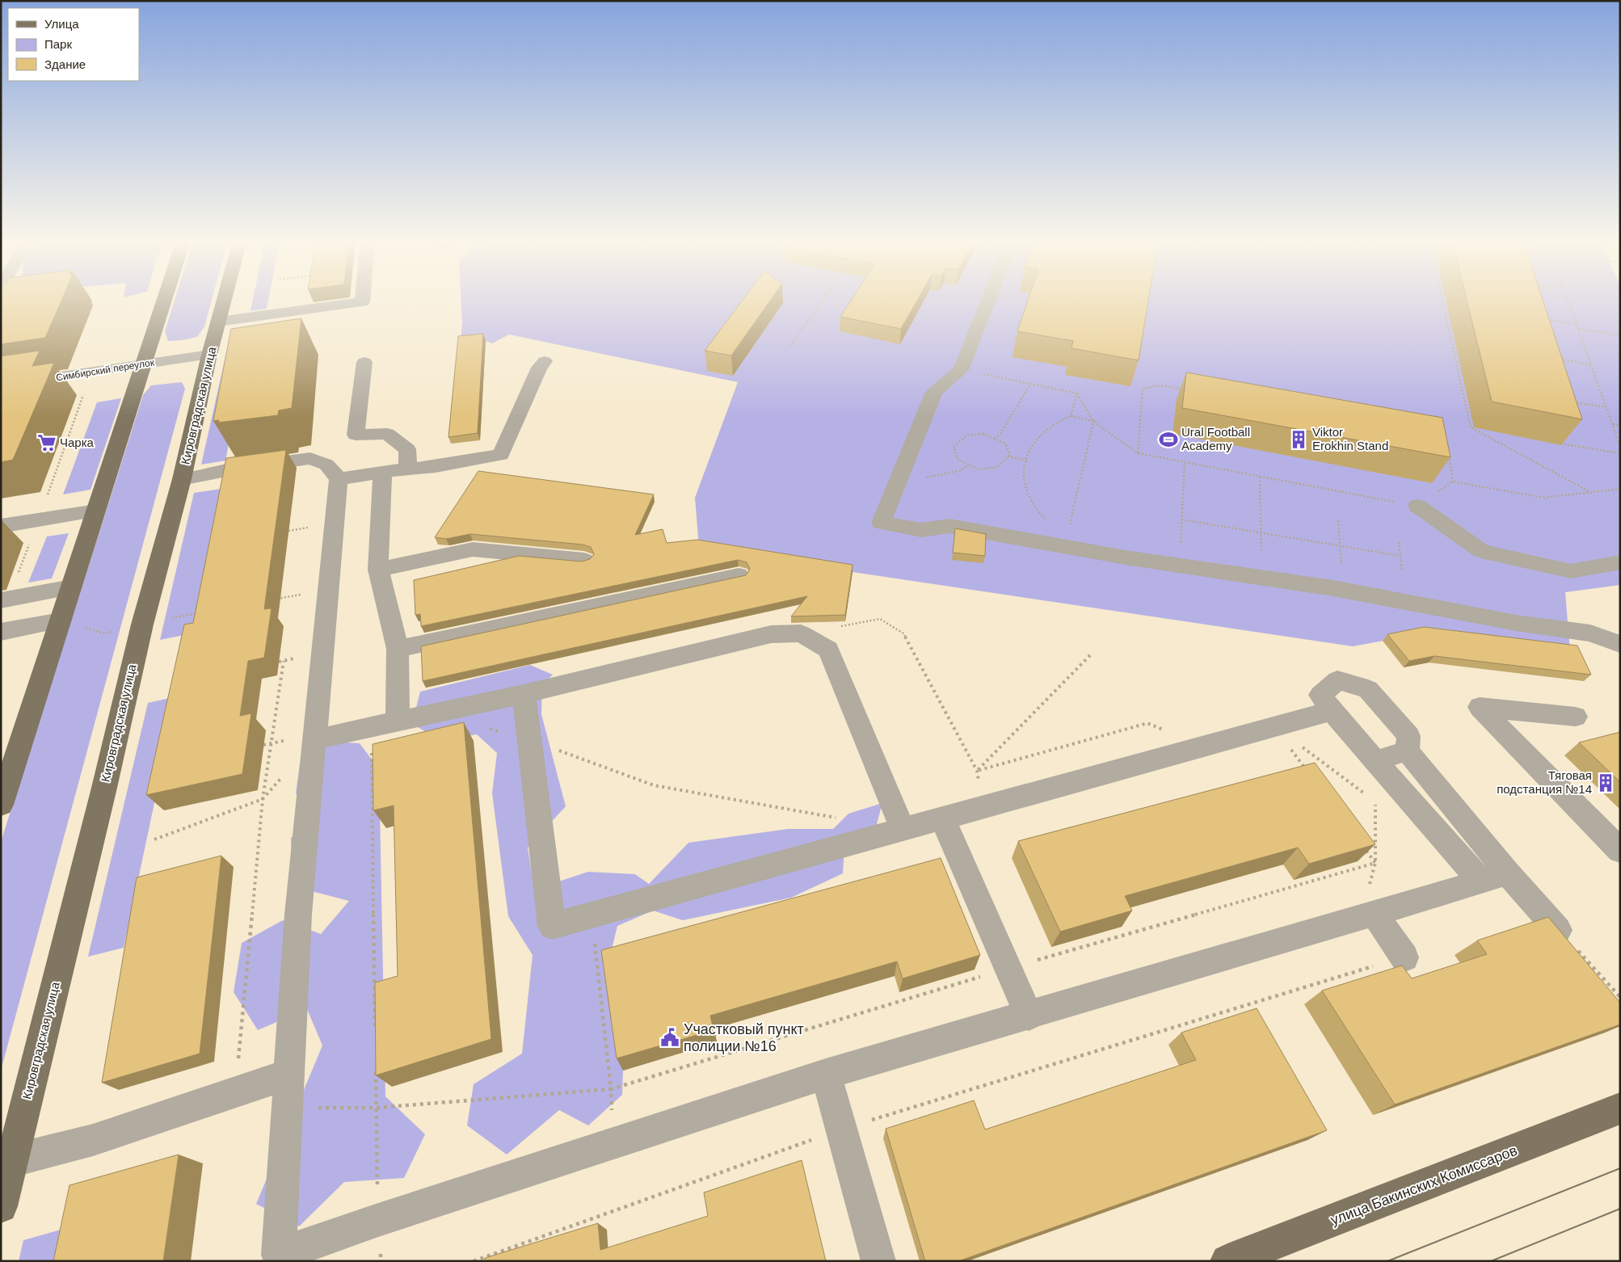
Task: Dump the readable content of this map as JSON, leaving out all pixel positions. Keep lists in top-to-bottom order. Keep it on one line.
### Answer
{"streets":{"main road":["Кировградская улица","улица Бакинских Комиссаров"],"street":["Симбирский переулок"]},"crossings":[["Симбирский переулок","Кировградская улица"]],"places":{"sports":["Ural Football Academy"],"building":["Viktor Erokhin Stand","Тяговая подстанция №14"],"supermarket":["Чарка"],"public building":["Участковый пункт полиции №16"]},"legend":["Улица","Парк","Здание"]}
